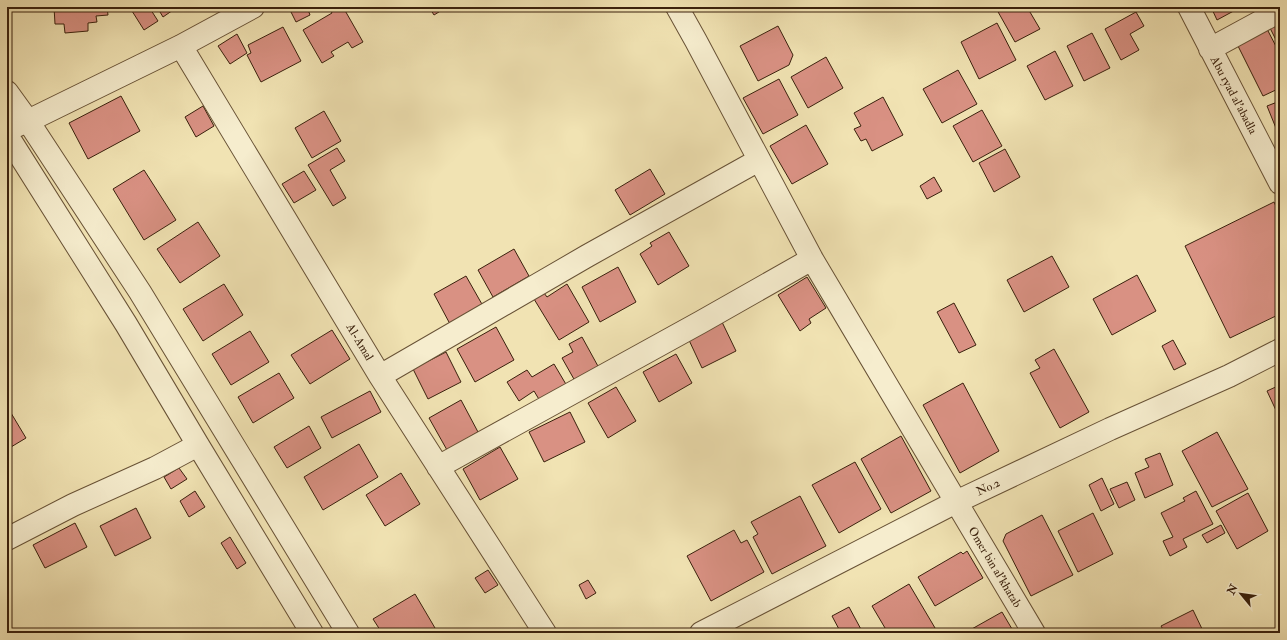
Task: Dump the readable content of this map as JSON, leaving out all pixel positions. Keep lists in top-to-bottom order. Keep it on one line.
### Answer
{"streets":{"street":["Abu ryad al'abadla","Al-Amal","No.2","Omer bin al'khatab"]},"crossings":[["No.2","Omer bin al'khatab"]],"north":"top left"}
